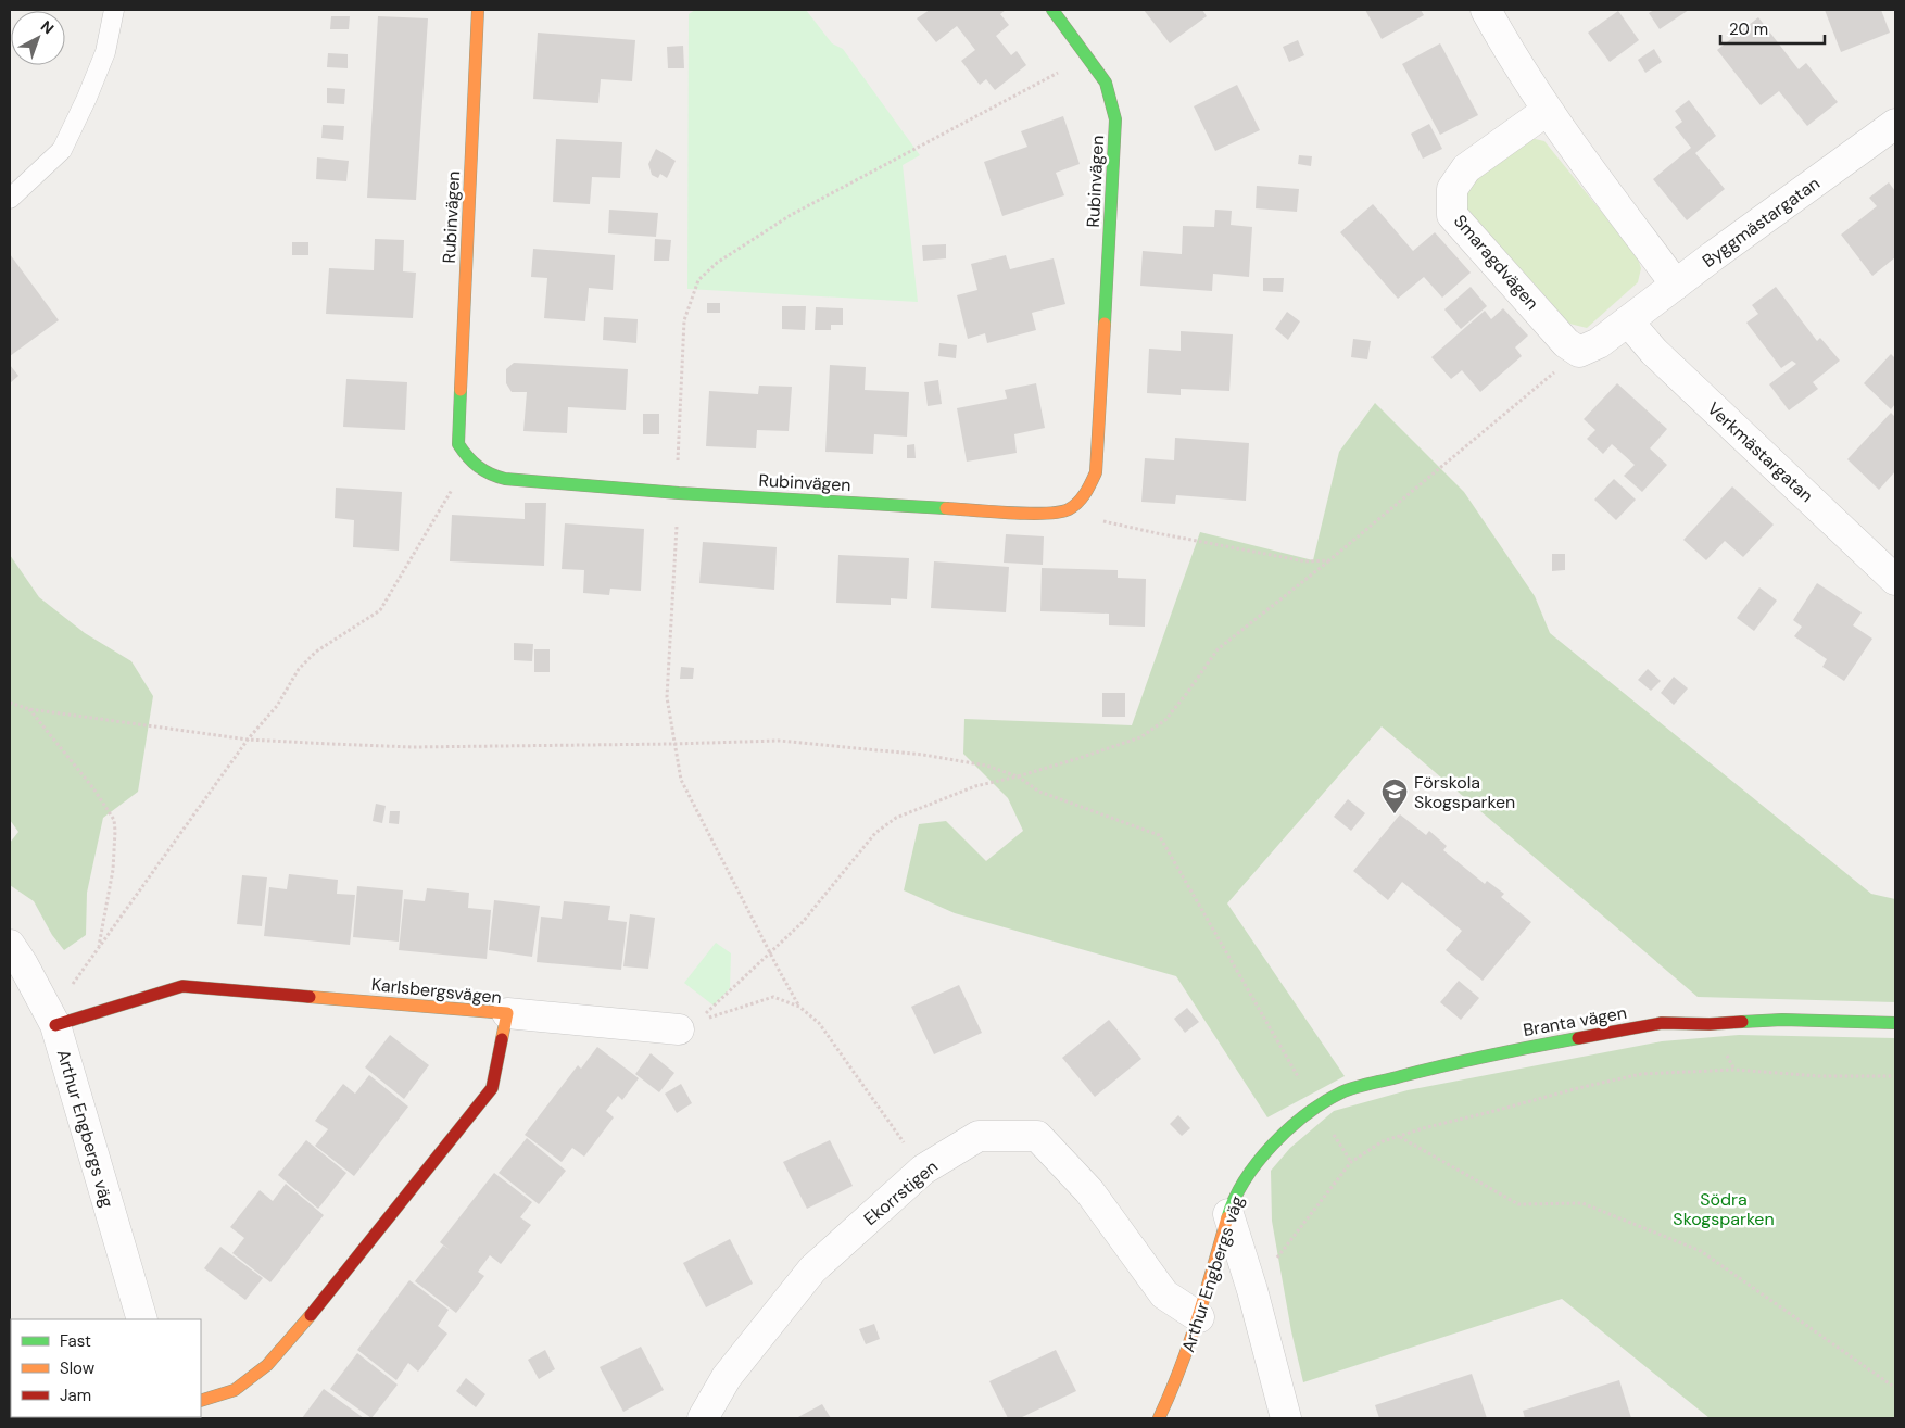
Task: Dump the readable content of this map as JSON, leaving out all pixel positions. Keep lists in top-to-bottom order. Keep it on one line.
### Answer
{"streets":{"street":["Rubinvägen","Byggmästargatan","Smaragdvägen","Verkmästargatan","Karlsbergsvägen","Branta vägen","Arthur Engbergs väg","Ekorrstigen"]},"crossings":[["Byggmästargatan","Verkmästargatan"],["Karlsbergsvägen","Arthur Engbergs väg"],["Branta vägen","Arthur Engbergs väg"],["Arthur Engbergs väg","Ekorrstigen"]],"parks":["Södra Skogsparken"],"places":{"school or university":["Förskola Skogsparken"]},"legend":["Fast","Slow","Jam"],"scale_bar":"20 m","north":"top right"}
